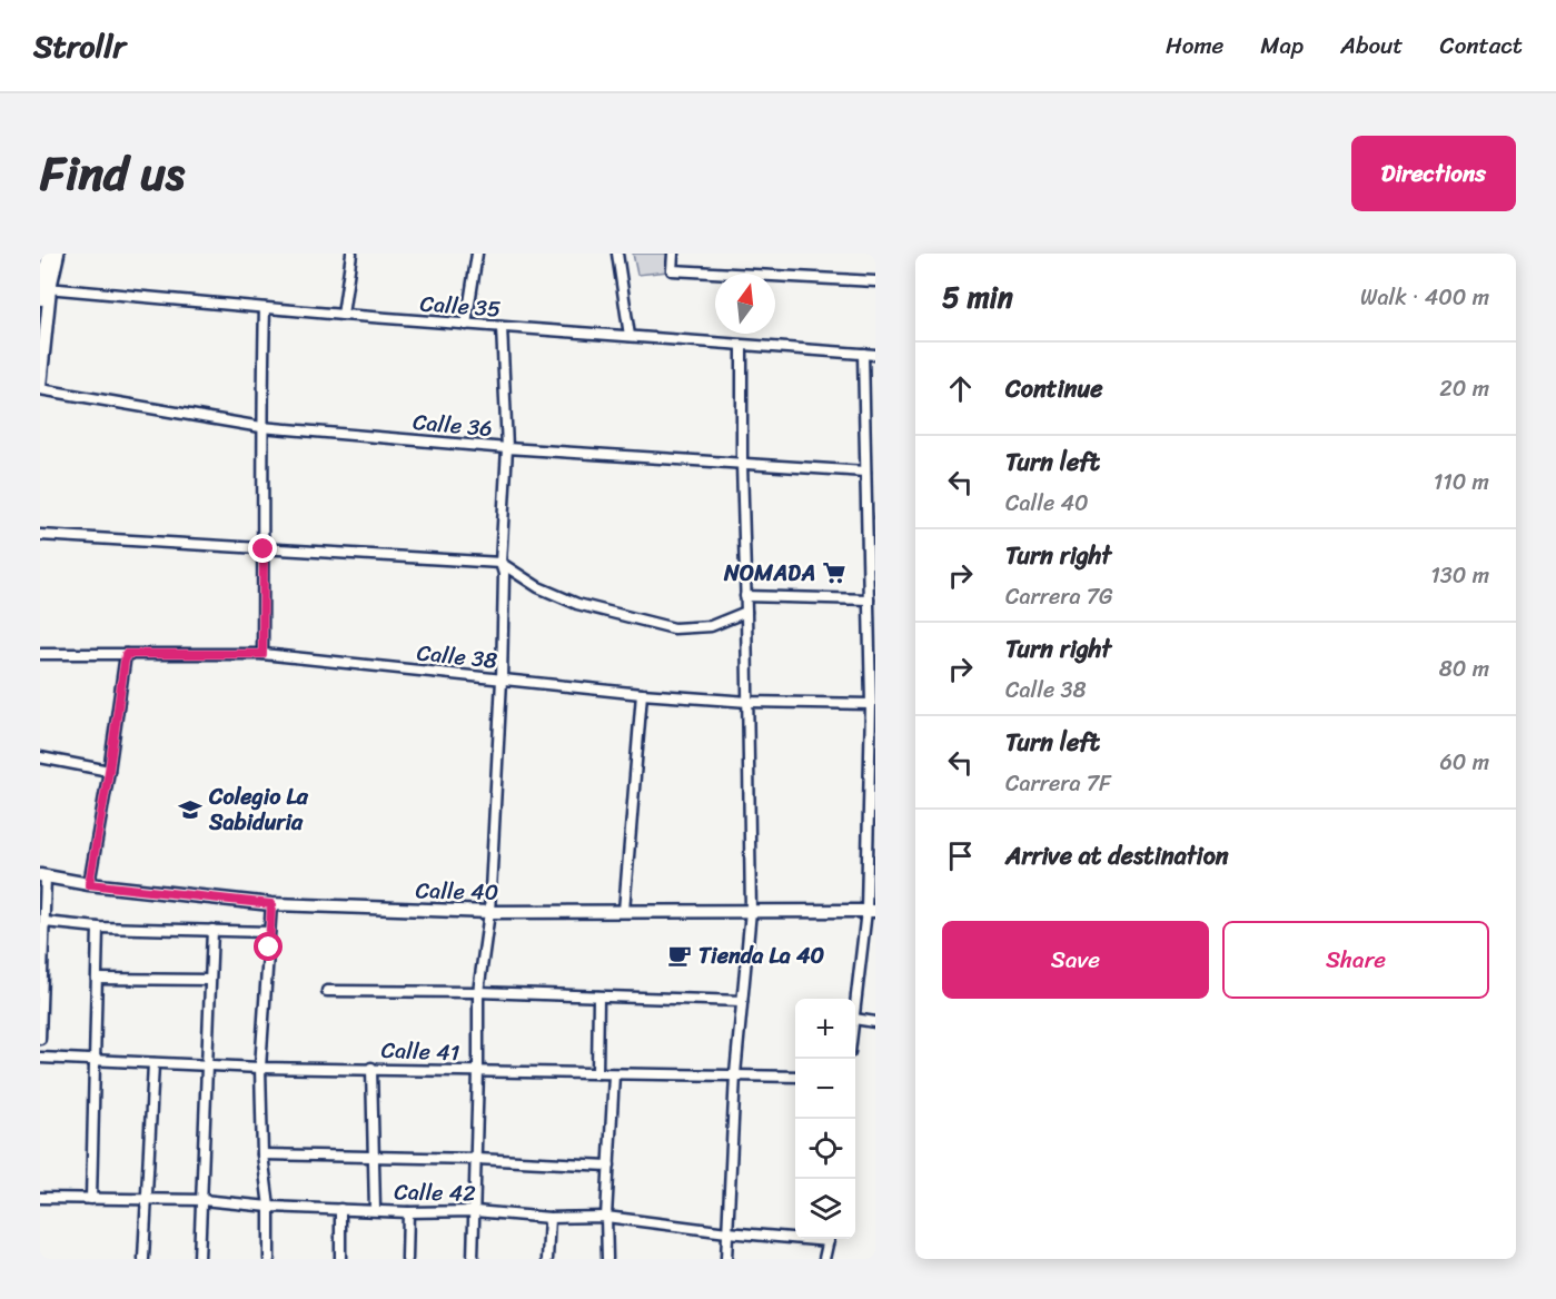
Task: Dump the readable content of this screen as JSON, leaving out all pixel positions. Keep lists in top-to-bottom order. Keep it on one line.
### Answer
{"streets":{"street":["Calle 35","Calle 36","Calle 38","Calle 40","Calle 41","Calle 42"]},"places":{"supermarket":["NOMADA"],"school or university":["Colegio La Sabiduria"],"cafe":["Tienda La 40"]},"north":"top","page":{"header":"Strollr","nav":["Home","Map","About","Contact"],"title":"Find us","buttons":["Directions",["Save","Share"]],"heading":["5 min","Walk · 400 m"],"list":[["Continue","20 m"],["Turn left","Calle 40","110 m"],["Turn right","Carrera 7G","130 m"],["Turn right","Calle 38","80 m"],["Turn left","Carrera 7F","60 m"],"Arrive at destination"],"map_buttons":["+","−"]}}
